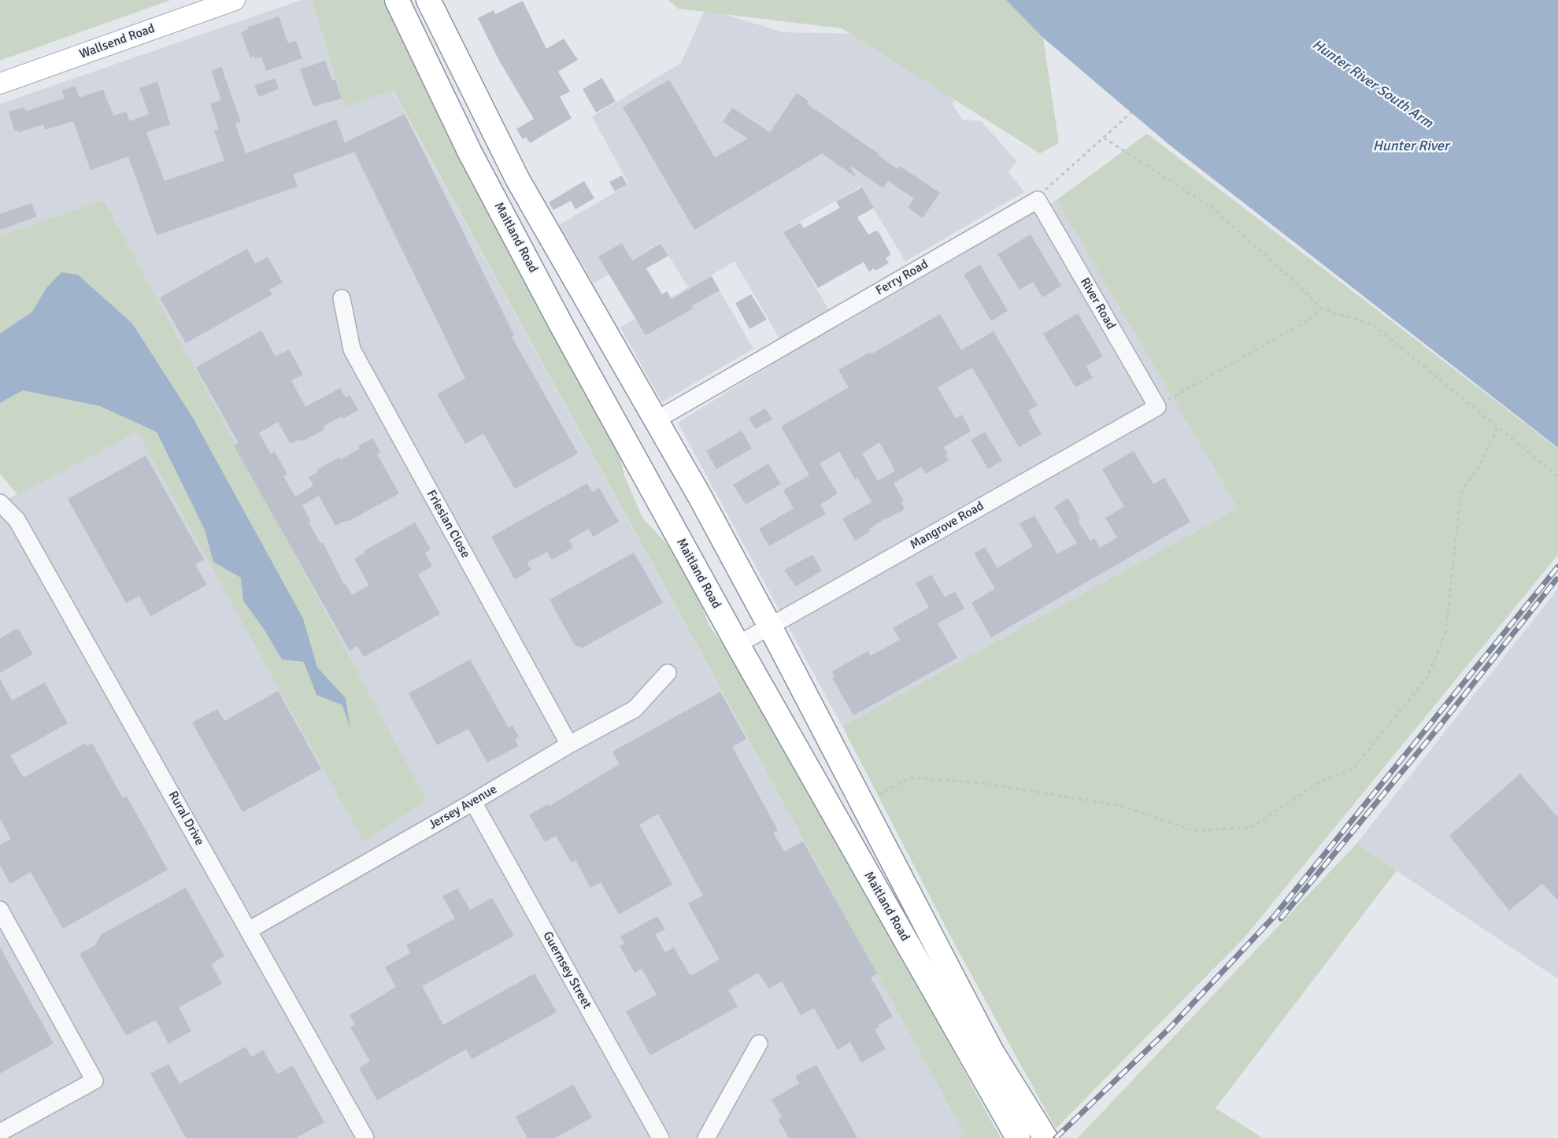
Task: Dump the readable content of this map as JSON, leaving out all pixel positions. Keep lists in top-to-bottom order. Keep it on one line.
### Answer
{"streets":{"highway":["Maitland Road"],"main road":["Wallsend Road"],"street":["Ferry Road","River Road","Friesian Close","Mangrove Road","Jersey Avenue","Rural Drive","Guernsey Street"]},"crossings":[["Maitland Road","Ferry Road"],["Maitland Road","Mangrove Road"],["Ferry Road","River Road"],["River Road","Mangrove Road"],["Friesian Close","Jersey Avenue"],["Jersey Avenue","Rural Drive"],["Jersey Avenue","Guernsey Street"]],"water":["Hunter River South Arm","Hunter River"]}
